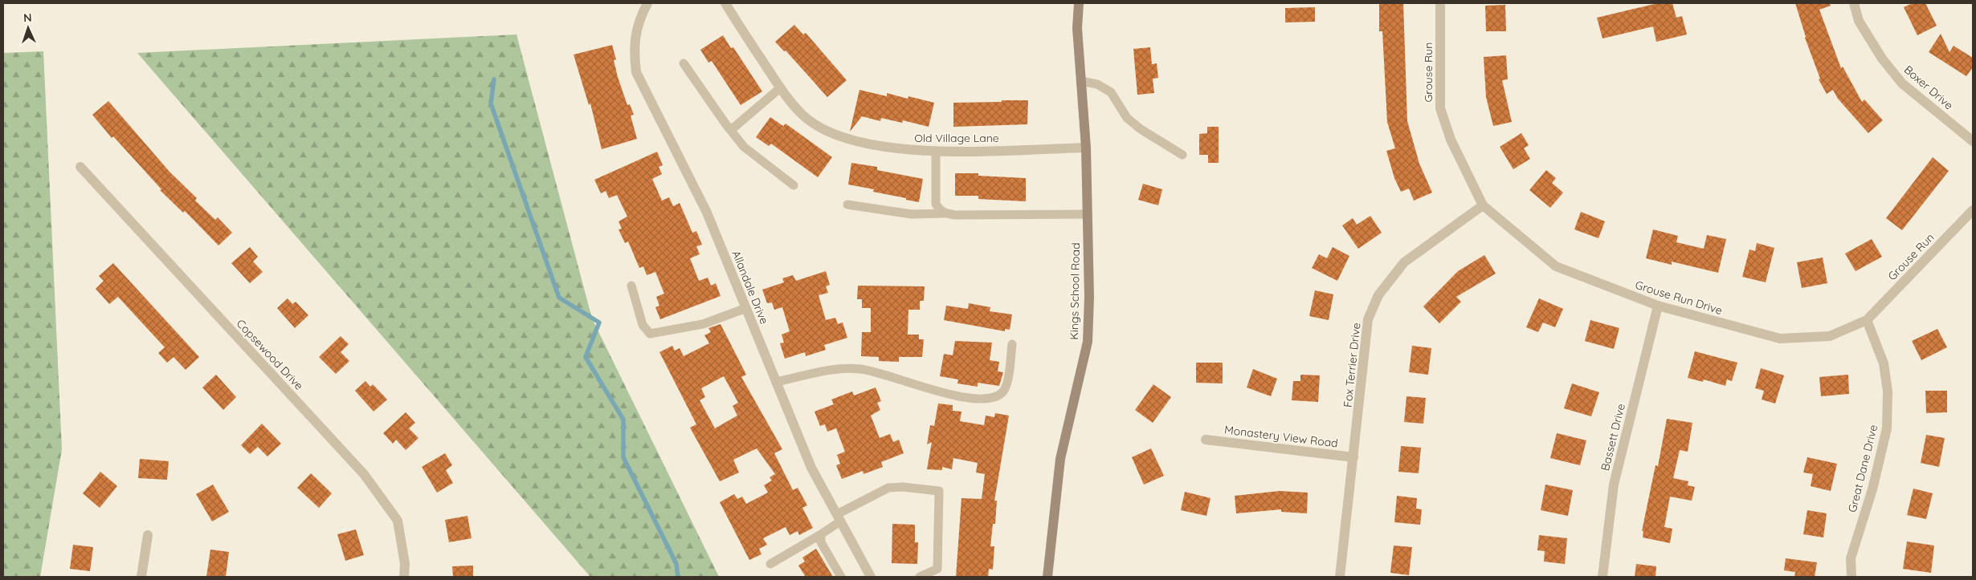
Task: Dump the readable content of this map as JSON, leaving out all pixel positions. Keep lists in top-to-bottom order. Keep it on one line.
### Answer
{"streets":{"street":["Grouse Run","Boxer Drive","Old Village Lane","Allandale Drive","Kings School Road","Grouse Run Drive","Copsewood Drive","Fox Terrier Drive","Monastery View Road","Bassett Drive","Great Dane Drive"]},"crossings":[["Grouse Run","Grouse Run Drive"],["Grouse Run","Fox Terrier Drive"],["Grouse Run","Great Dane Drive"],["Old Village Lane","Kings School Road"],["Grouse Run Drive","Fox Terrier Drive"],["Grouse Run Drive","Bassett Drive"],["Grouse Run Drive","Great Dane Drive"],["Fox Terrier Drive","Monastery View Road"]],"north":"top"}
